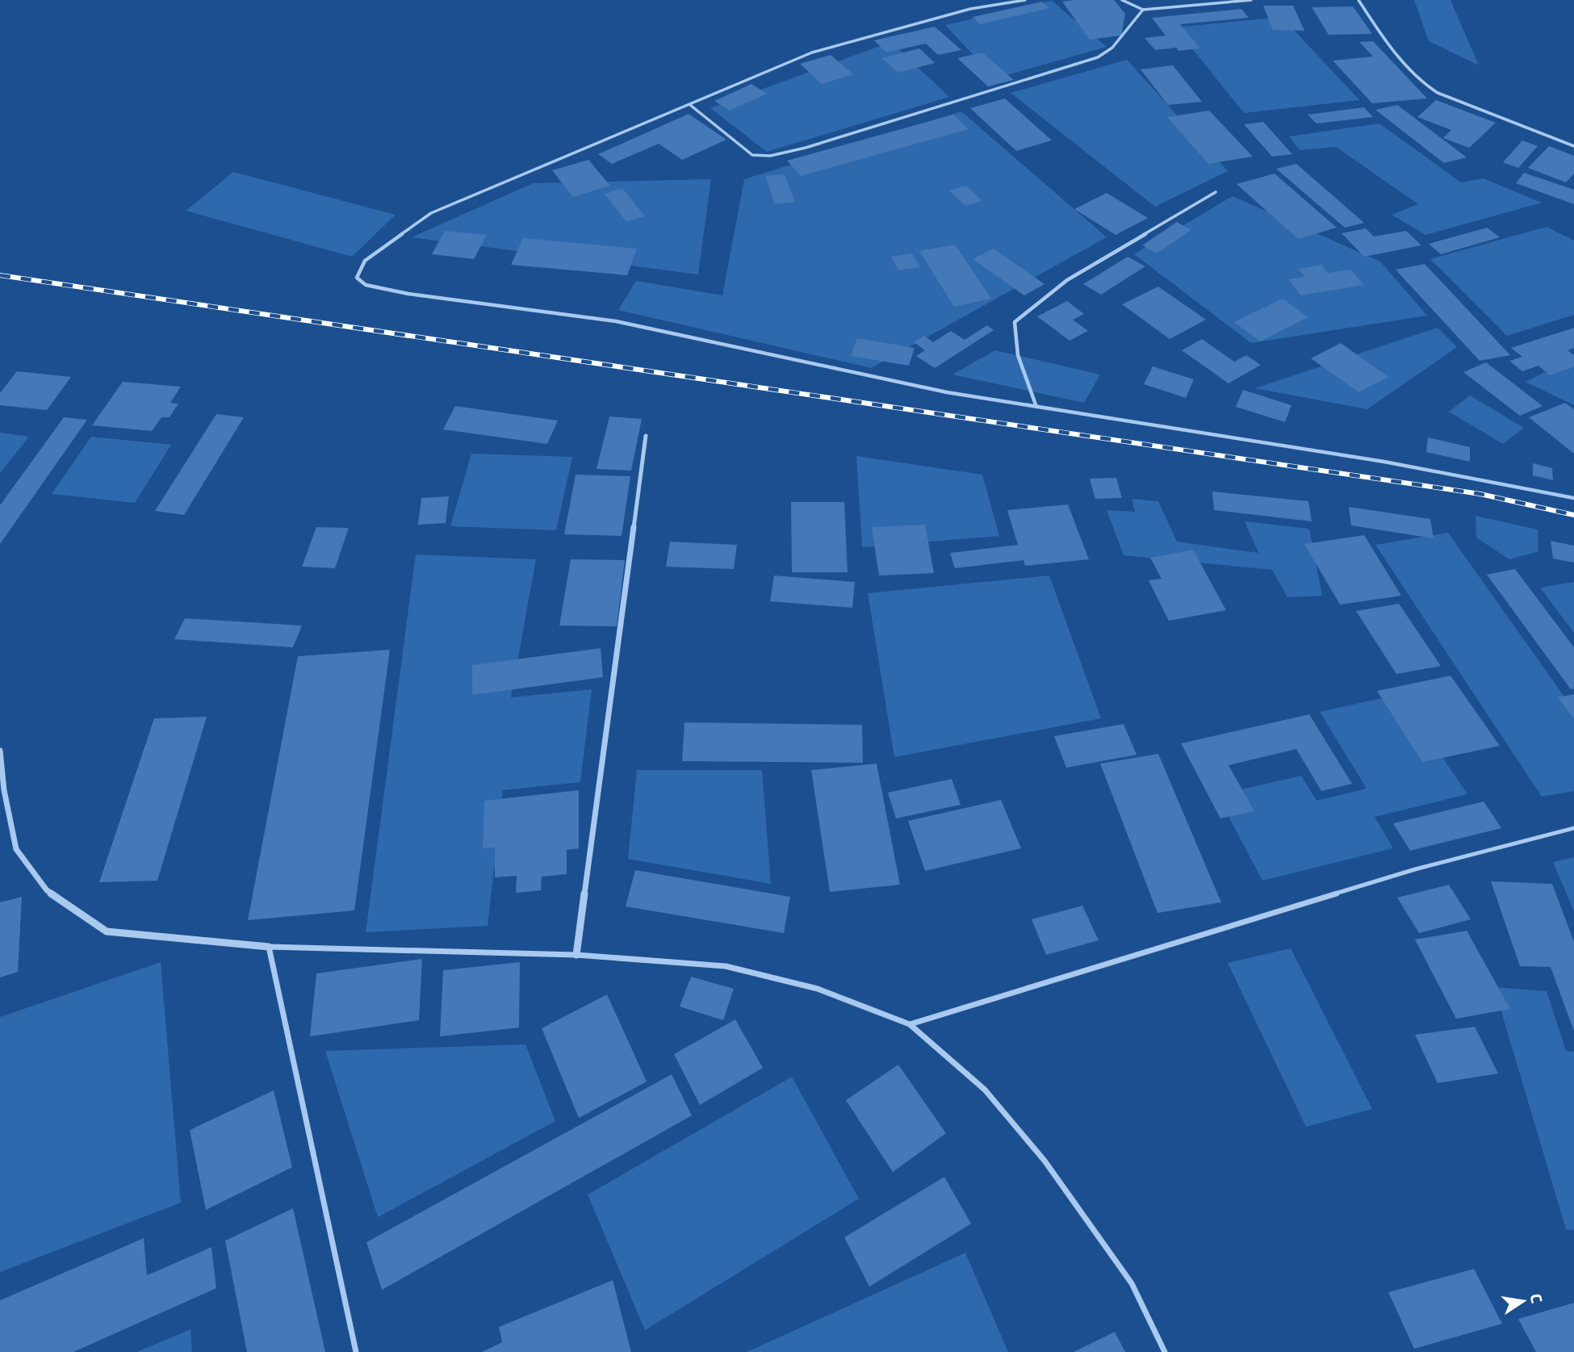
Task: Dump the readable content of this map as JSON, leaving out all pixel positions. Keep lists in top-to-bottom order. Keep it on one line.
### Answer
{"north":"right"}
